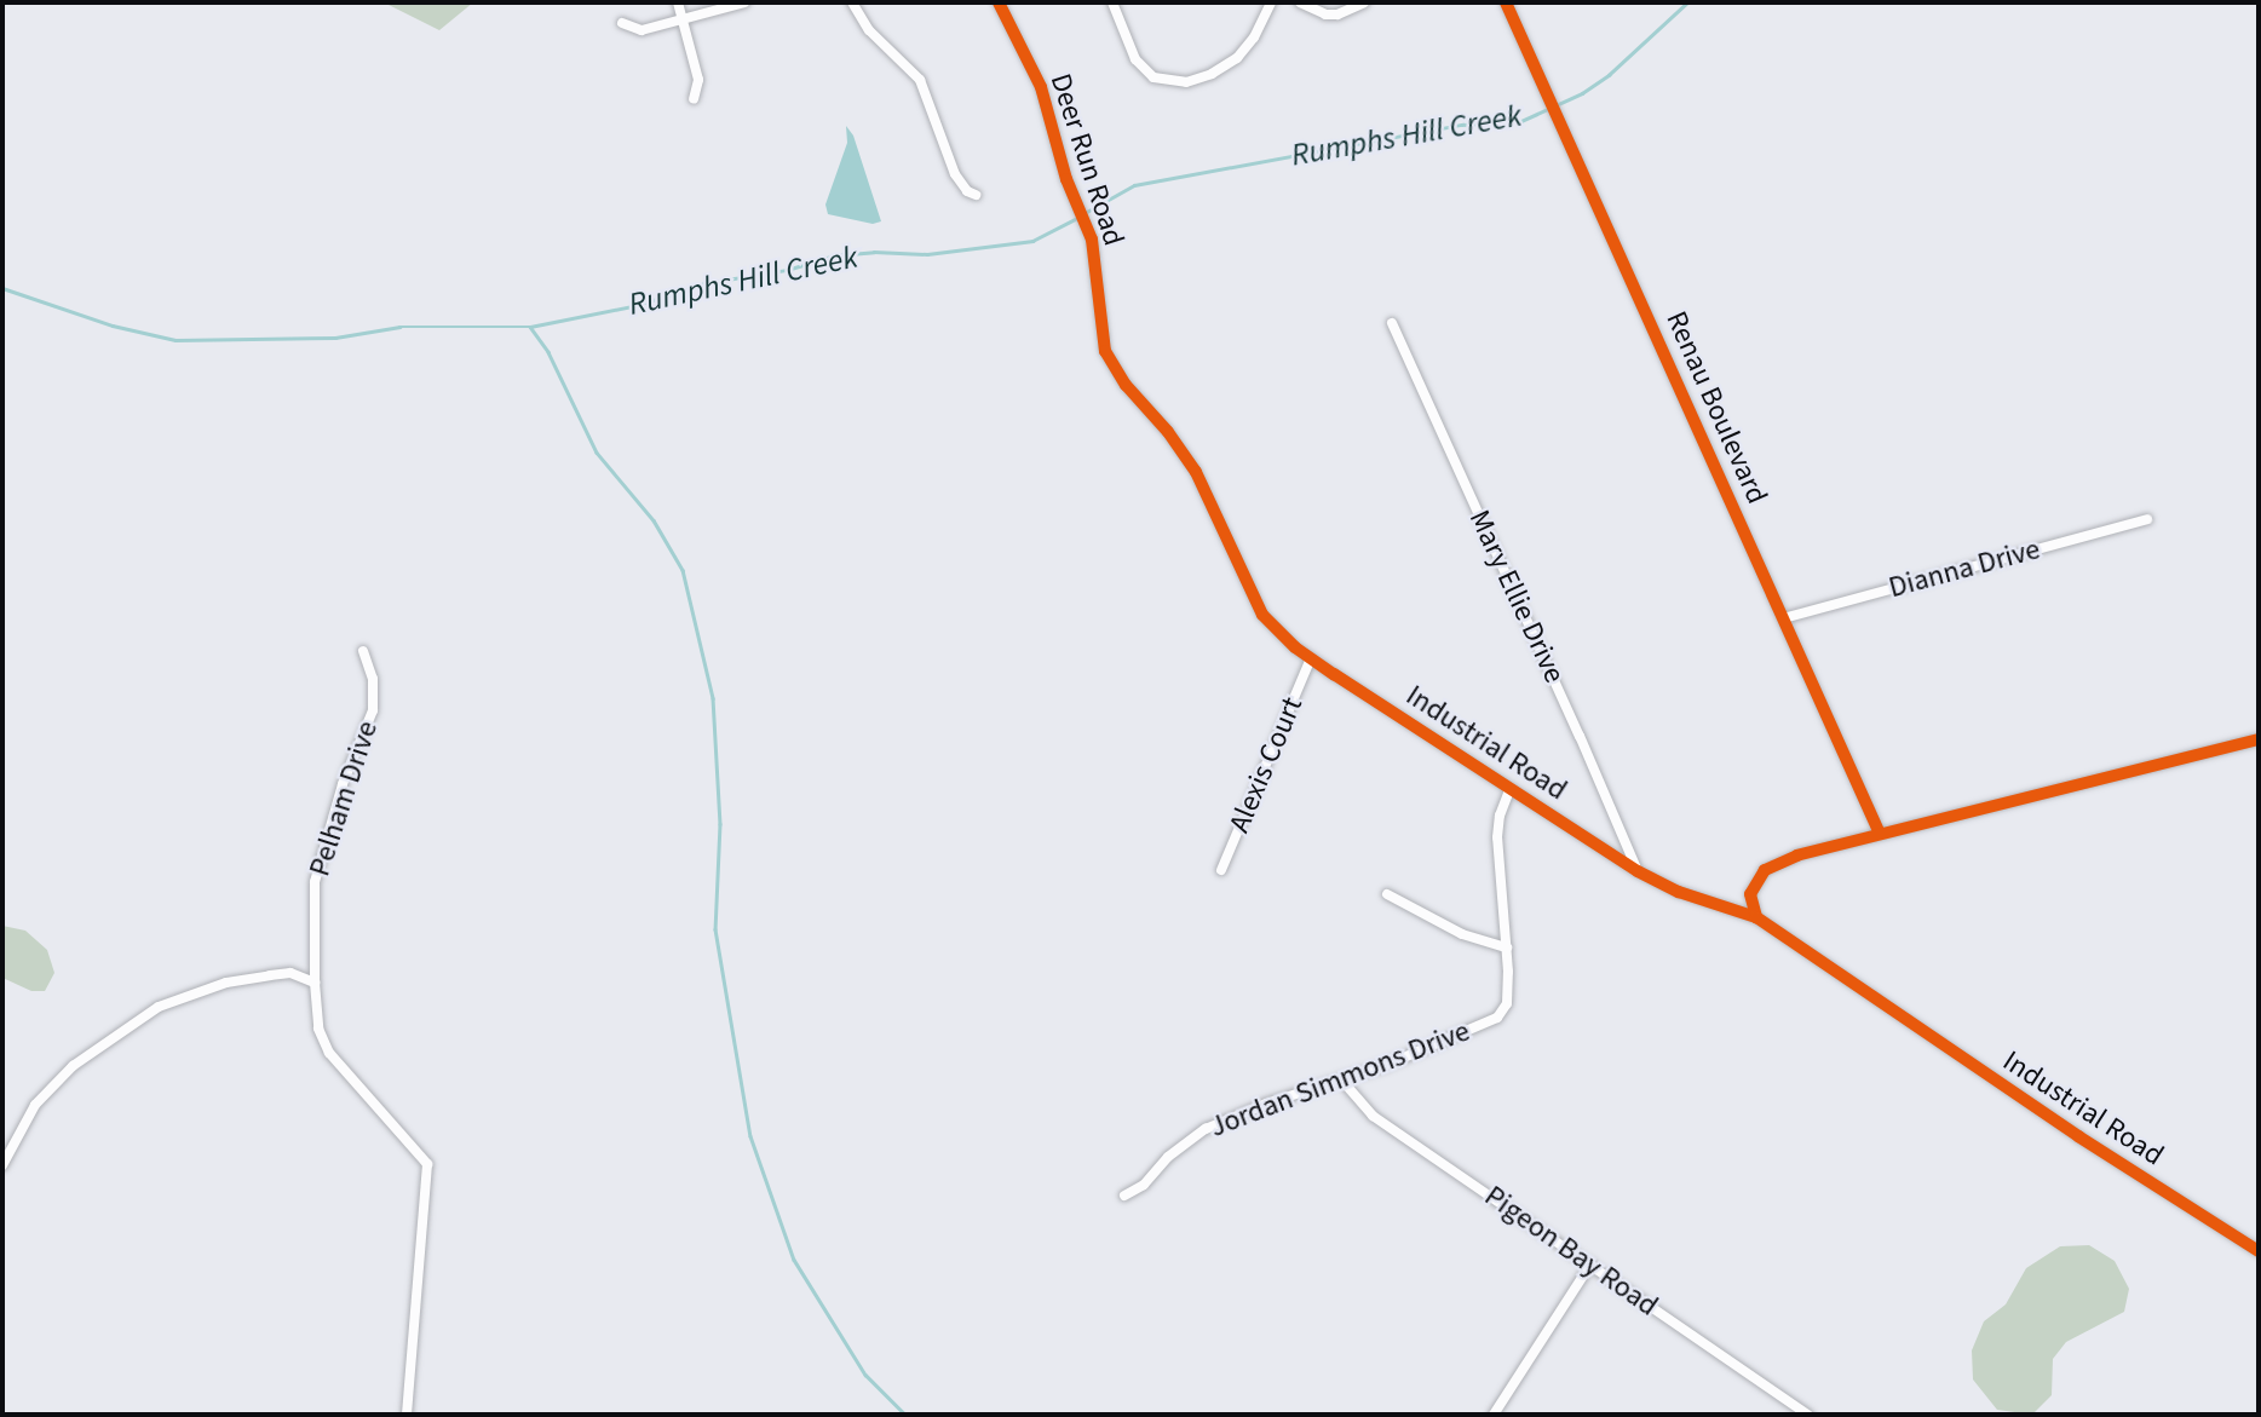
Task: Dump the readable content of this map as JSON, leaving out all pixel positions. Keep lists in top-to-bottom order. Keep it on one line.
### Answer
{"streets":{"street":["Deer Run Road","Renau Boulevard","Dianna Drive","Mary Ellie Drive","Industrial Road","Alexis Court","Pelham Drive","Jordan Simmons Drive","Pigeon Bay Road"]},"crossings":[["Deer Run Road","Industrial Road"],["Renau Boulevard","Dianna Drive"],["Mary Ellie Drive","Industrial Road"],["Industrial Road","Alexis Court"],["Industrial Road","Jordan Simmons Drive"],["Jordan Simmons Drive","Pigeon Bay Road"]],"water":["Rumphs Hill Creek"]}
